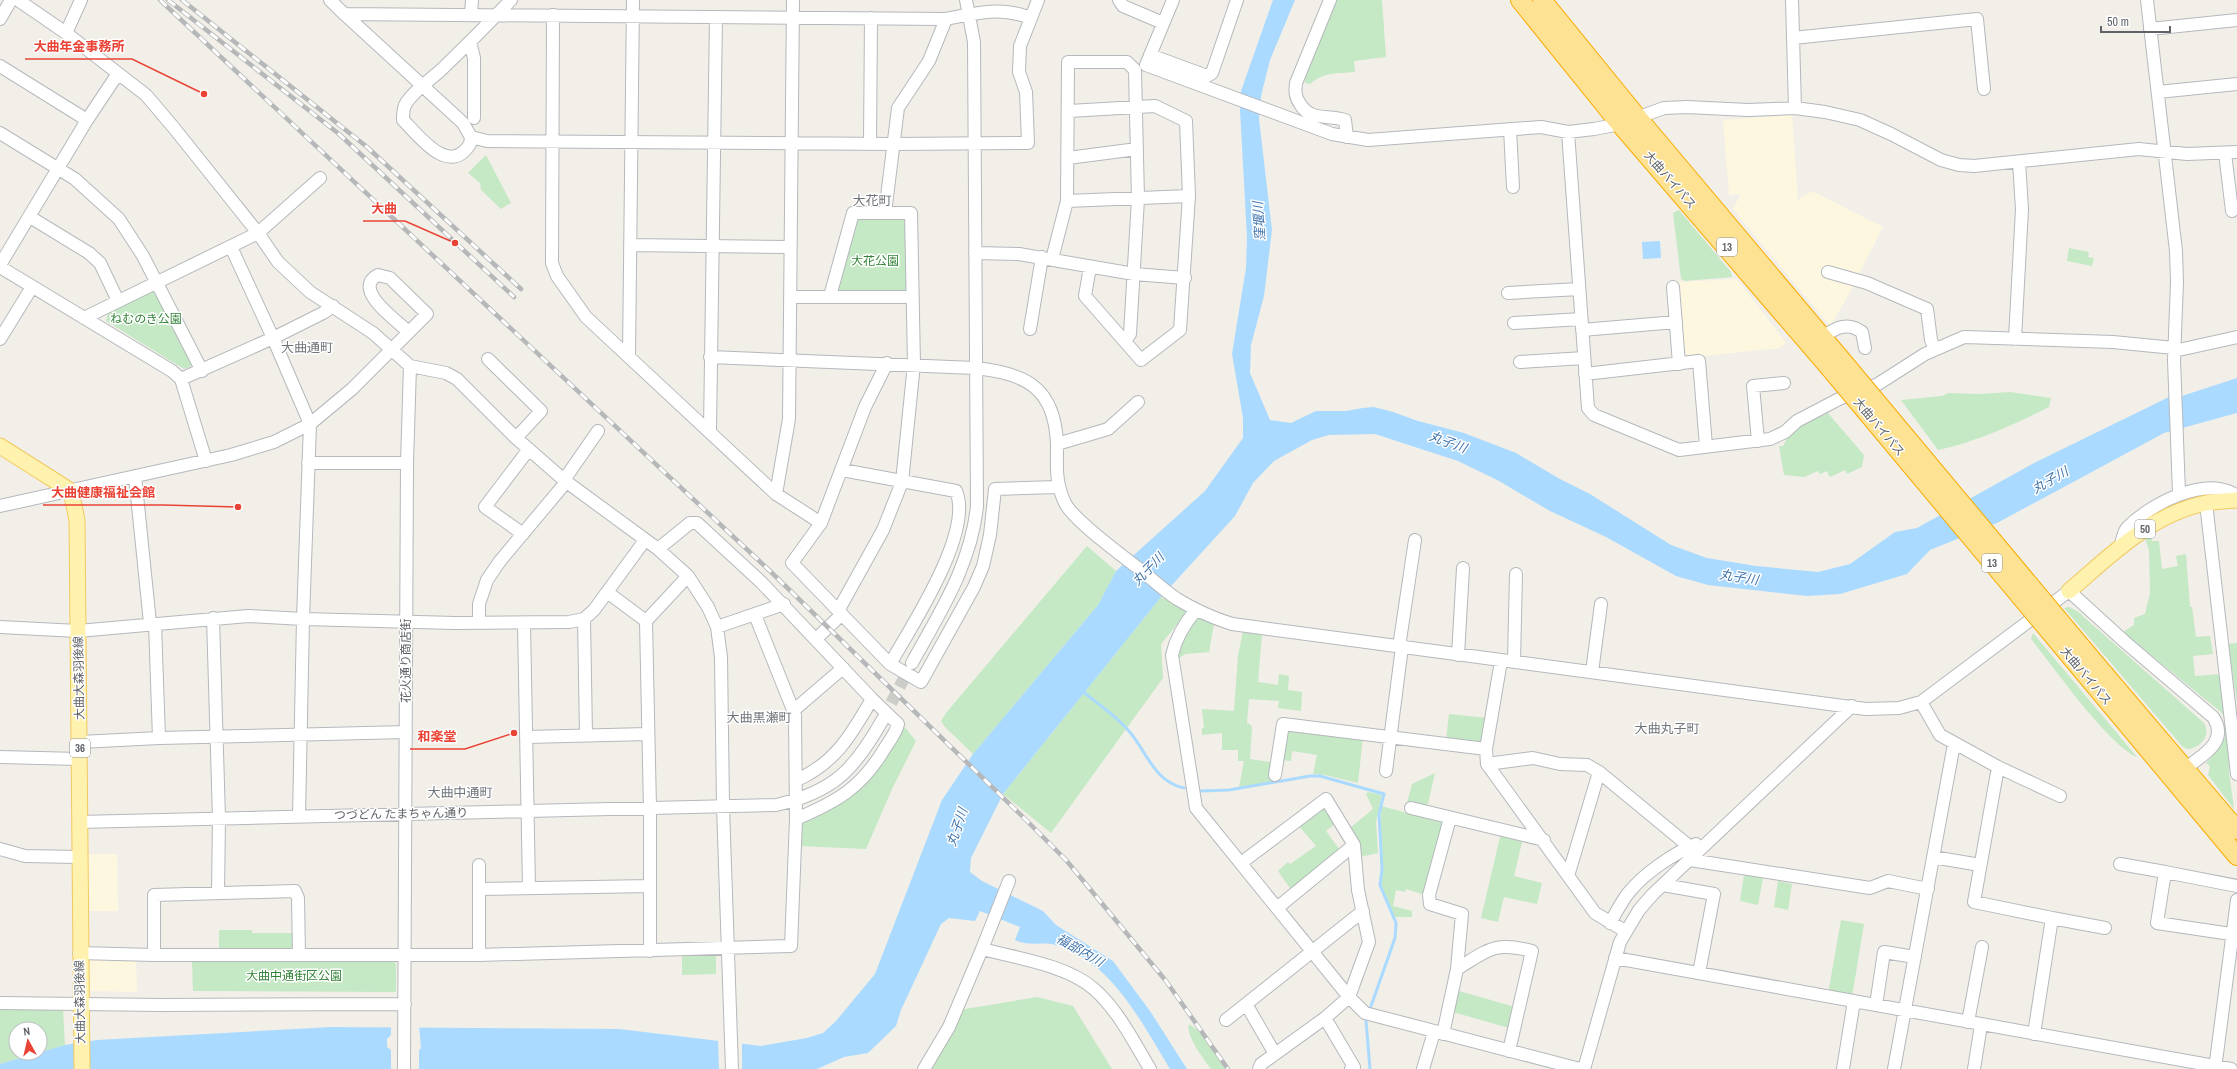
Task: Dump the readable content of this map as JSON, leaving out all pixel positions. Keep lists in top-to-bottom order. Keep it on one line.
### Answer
{"streets":{"highway":["大曲バイパス","13"],"main road":["50","大曲大森羽後線","36"],"street":["花火通り商店街","つづどん たまちゃん通り"]},"crossings":[["花火通り商店街","つづどん たまちゃん通り"],["大曲大森羽後線","つづどん たまちゃん通り"]],"districts":["大花町","大曲通町","大曲黒瀬町","大曲丸子町","大曲中通町"],"water":["窪堰川","丸子川","福部内川"],"parks":["大花公園","ねむのき公園","大曲中通街区公園"],"places":["大曲年金事務所","大曲","大曲健康福祉会館","和楽堂"],"scale_bar":"50 m","north":"top"}
